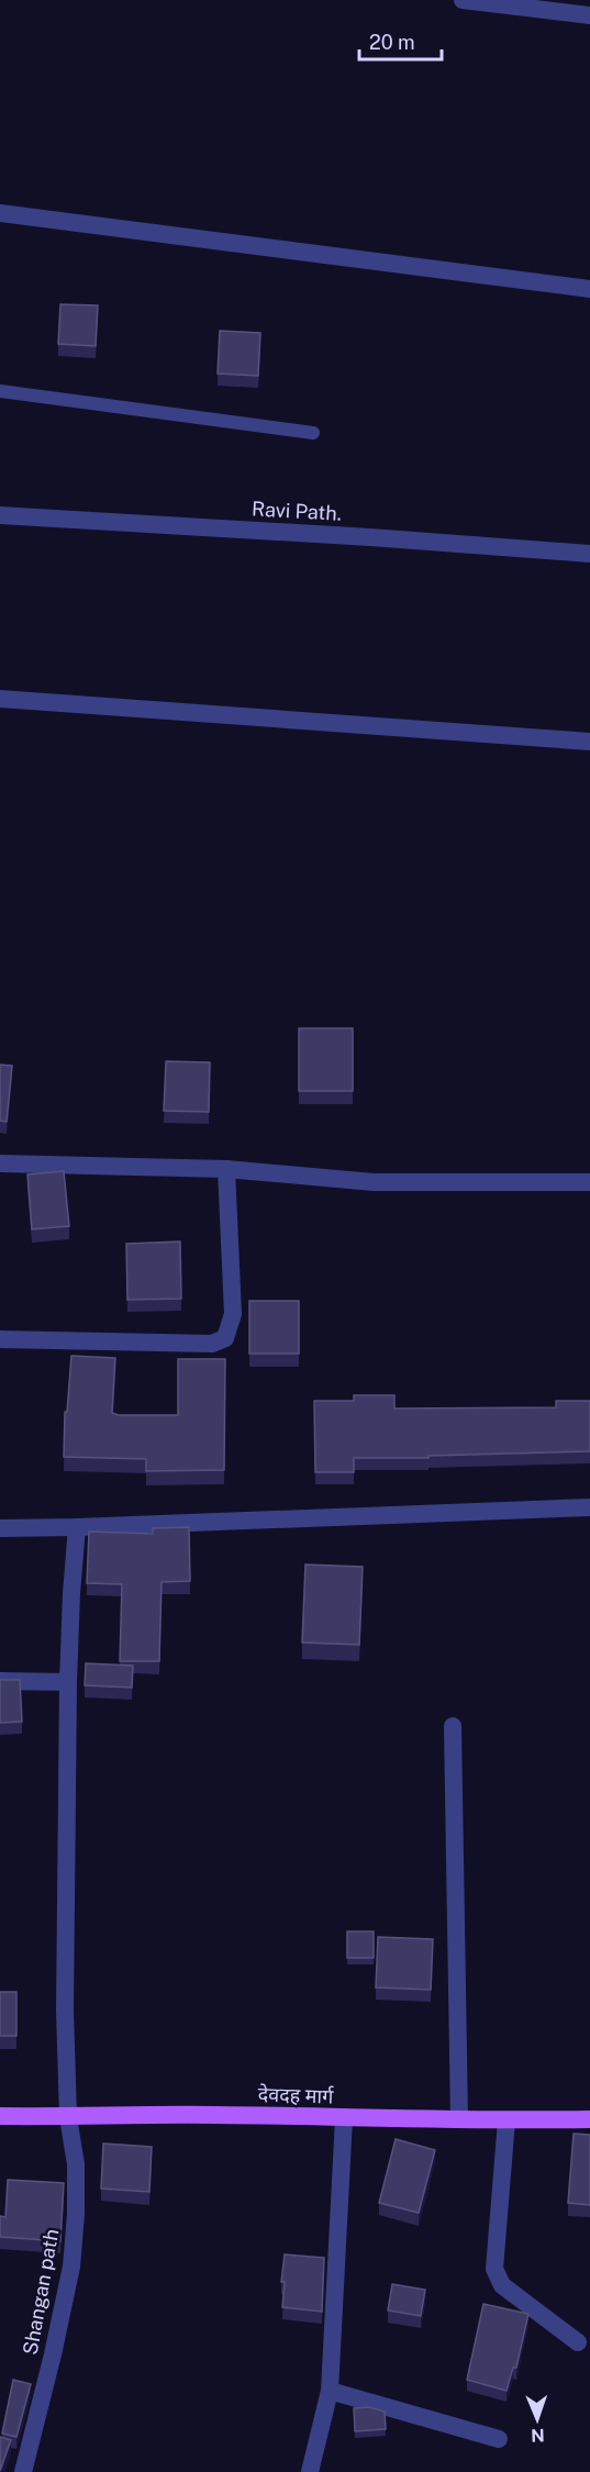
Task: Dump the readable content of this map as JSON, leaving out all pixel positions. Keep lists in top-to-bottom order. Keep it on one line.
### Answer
{"streets":{"main road":["देवदह मार्ग"],"street":["Ravi Path.","Shangan path"]},"crossings":[["देवदह मार्ग","Shangan path"]],"scale_bar":"20 m","north":"bottom"}
